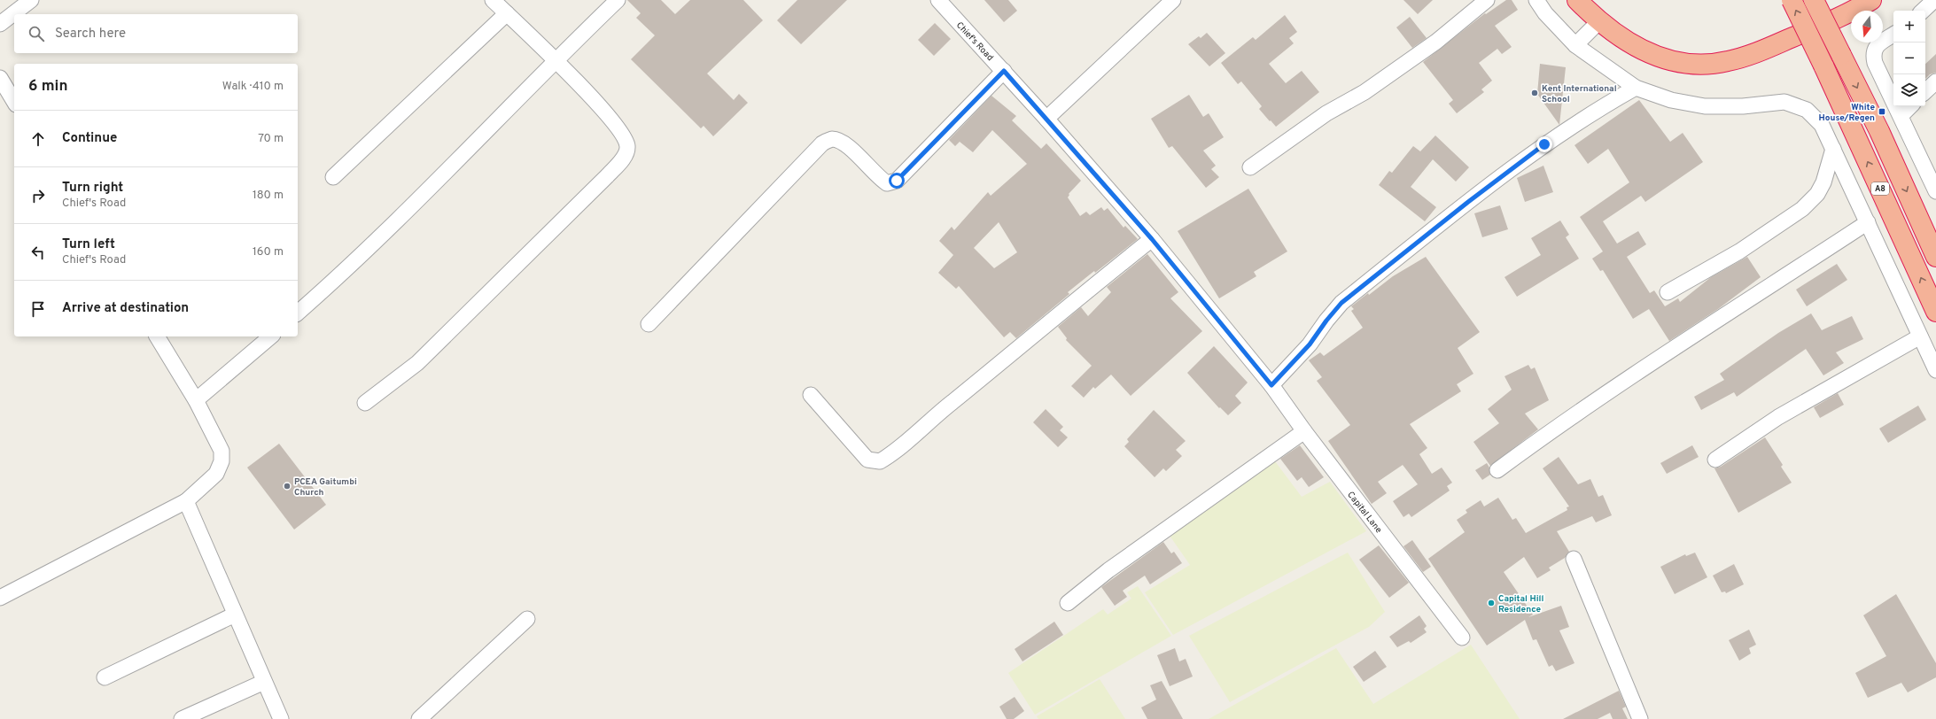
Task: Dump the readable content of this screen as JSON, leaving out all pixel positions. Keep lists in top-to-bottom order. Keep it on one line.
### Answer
{"streets":{"highway":["A8"],"street":["Chief's Road","Capital Lane"]},"crossings":[["Chief's Road","Capital Lane"]],"places":{"other":["Kent International School","PCEA Gaitumbi Church","Capital Hill Residence"],"transit":["White House/Regen"]},"north":"bottom","page":{"map_buttons":["+","−"],"search":"Search here","heading":["6 min","Walk · 410 m"],"list":[["Continue","70 m"],["Turn right","Chief's Road","180 m"],["Turn left","Chief's Road","160 m"],"Arrive at destination"]}}
